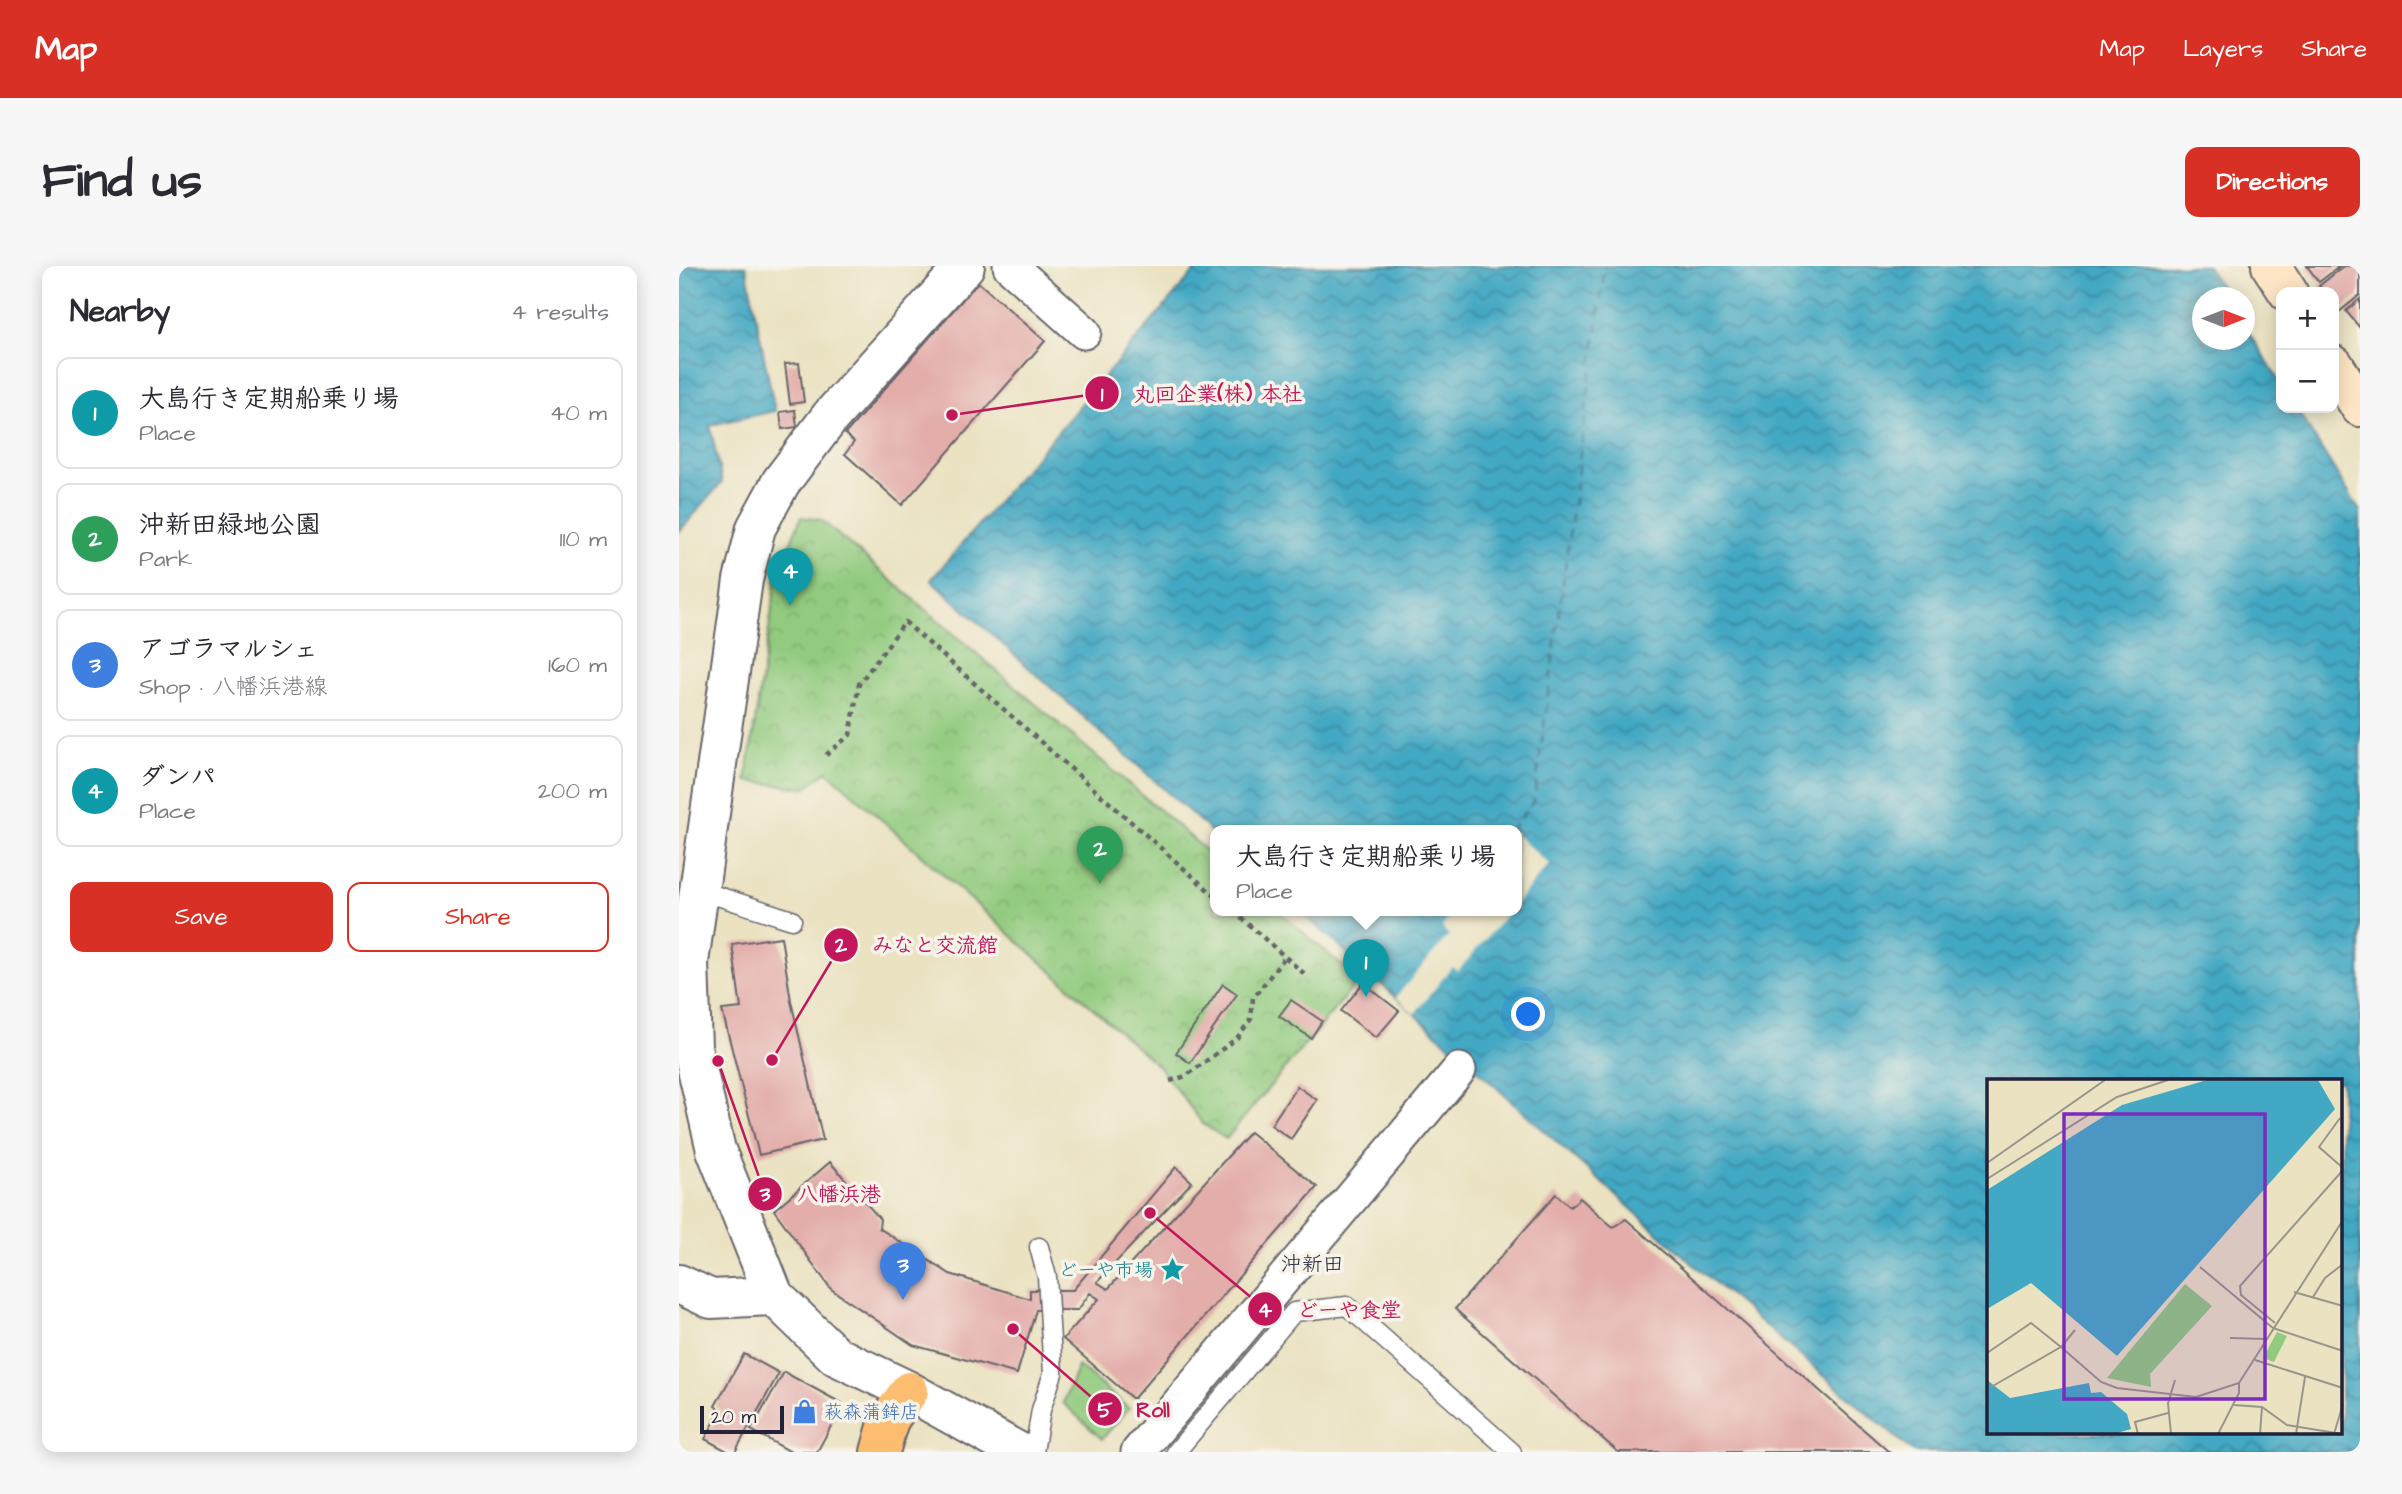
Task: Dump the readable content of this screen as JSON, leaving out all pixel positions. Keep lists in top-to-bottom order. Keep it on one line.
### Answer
{"districts":["沖新田"],"places":{"other":["丸回企業(株) 本社","みなと交流館","八幡浜港","どーや食堂","Roll"],"place":["どーや市場"],"shop":["萩森蒲鉾店"]},"scale_bar":"20 m","north":"right","page":{"header":"Map","nav":["Map","Layers","Share"],"buttons":["Directions",["Save","Share"]],"title":"Find us","heading":["Nearby","4 results"],"map_buttons":["+","−"],"list":[{"mark":"1","name":"大島行き定期船乗り場","note":"Place","value":"40 m"},{"mark":"2","name":"沖新田緑地公園","note":"Park","value":"110 m"},{"mark":"3","name":"アゴラマルシェ","note":"Shop · 八幡浜港線","value":"160 m"},{"mark":"4","name":"ダンパ","note":"Place","value":"200 m"}],"pins":["4","2","1","3"],"popup":["大島行き定期船乗り場","Place"],"scale":"20 m"}}
